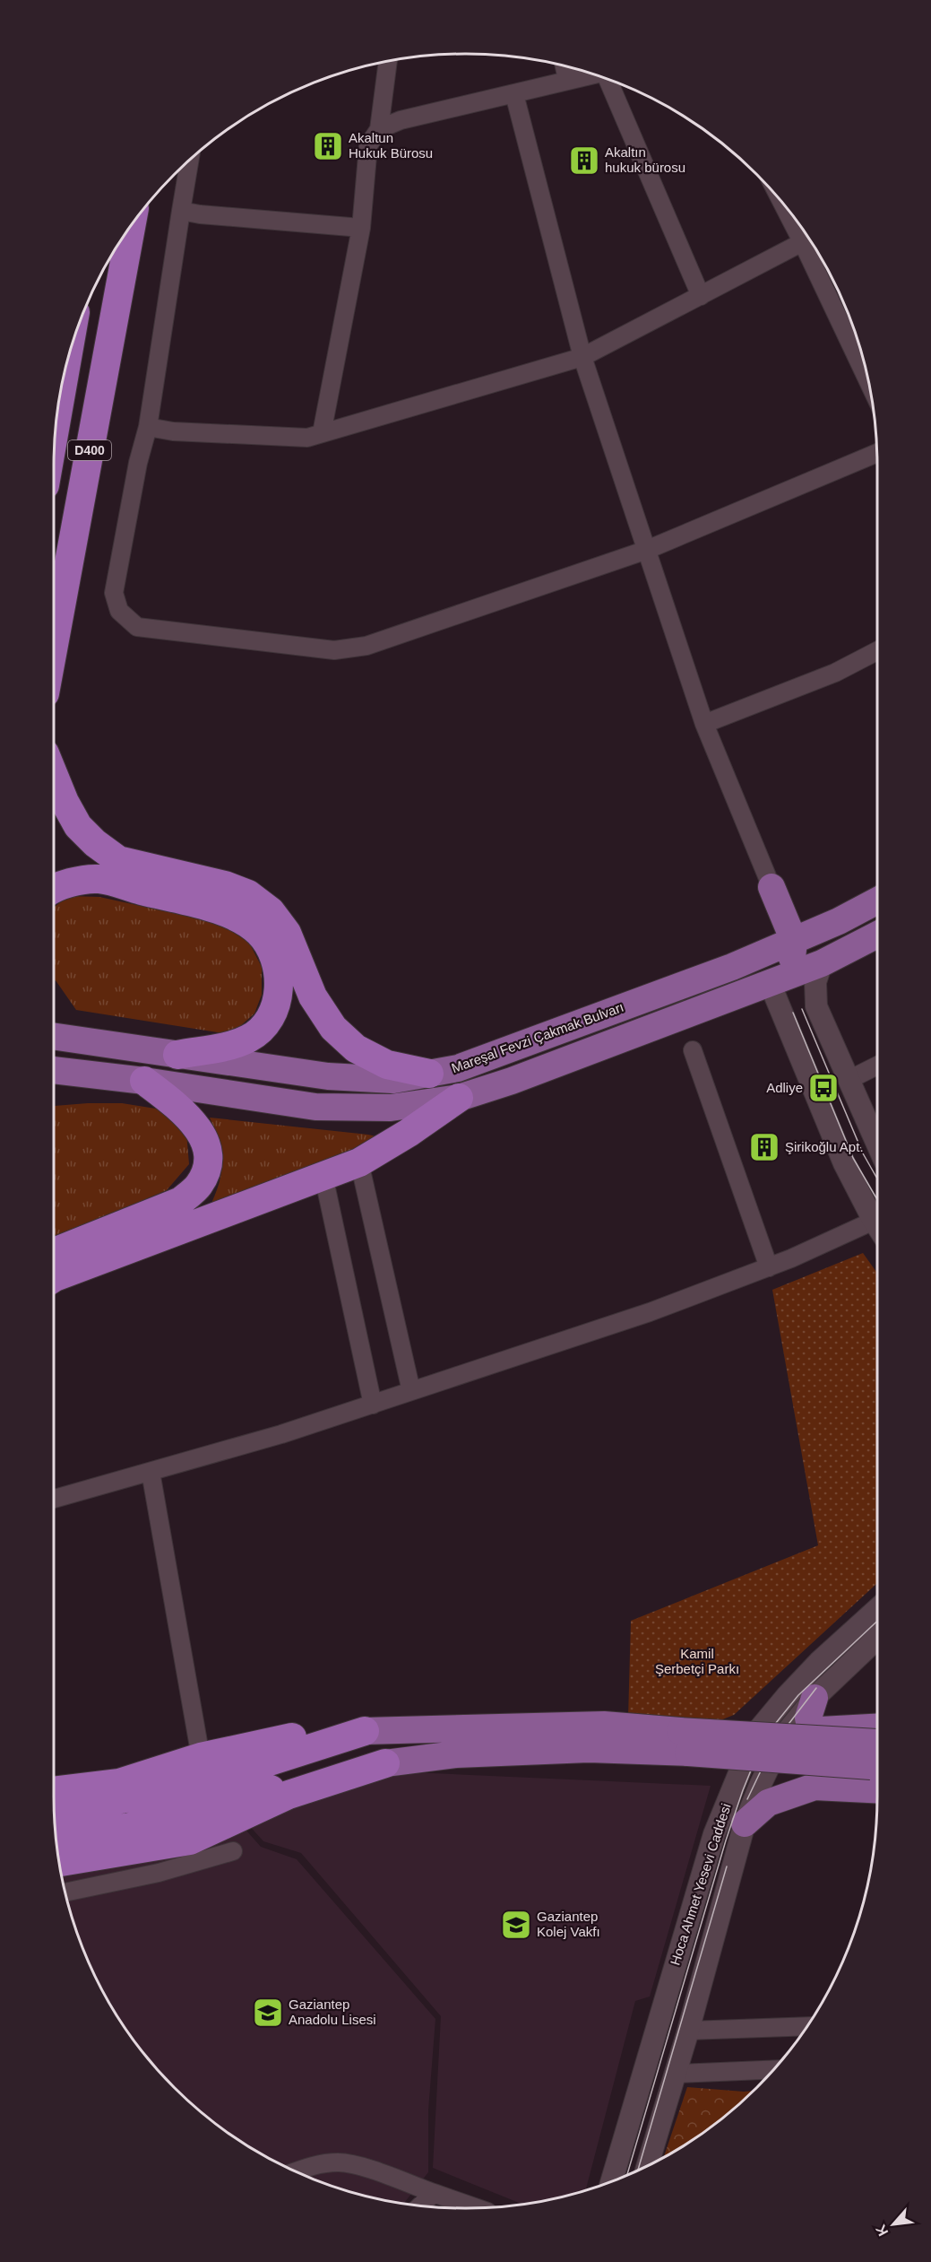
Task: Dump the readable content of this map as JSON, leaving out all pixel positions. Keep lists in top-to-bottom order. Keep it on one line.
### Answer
{"streets":{"highway":["D400"],"main road":["Mareşal Fevzi Çakmak Bulvarı"],"street":["Hoca Ahmet Yesevi Caddesi"]},"parks":["Kamil Şerbetçi Parkı"],"places":{"building":["Akaltun Hukuk Bürosu","Akaltın hukuk bürosu","Şirikoğlu Apt."],"bus stop":["Adliye"],"school or university":["Gaziantep Kolej Vakfı","Gaziantep Anadolu Lisesi"]},"north":"bottom left"}
